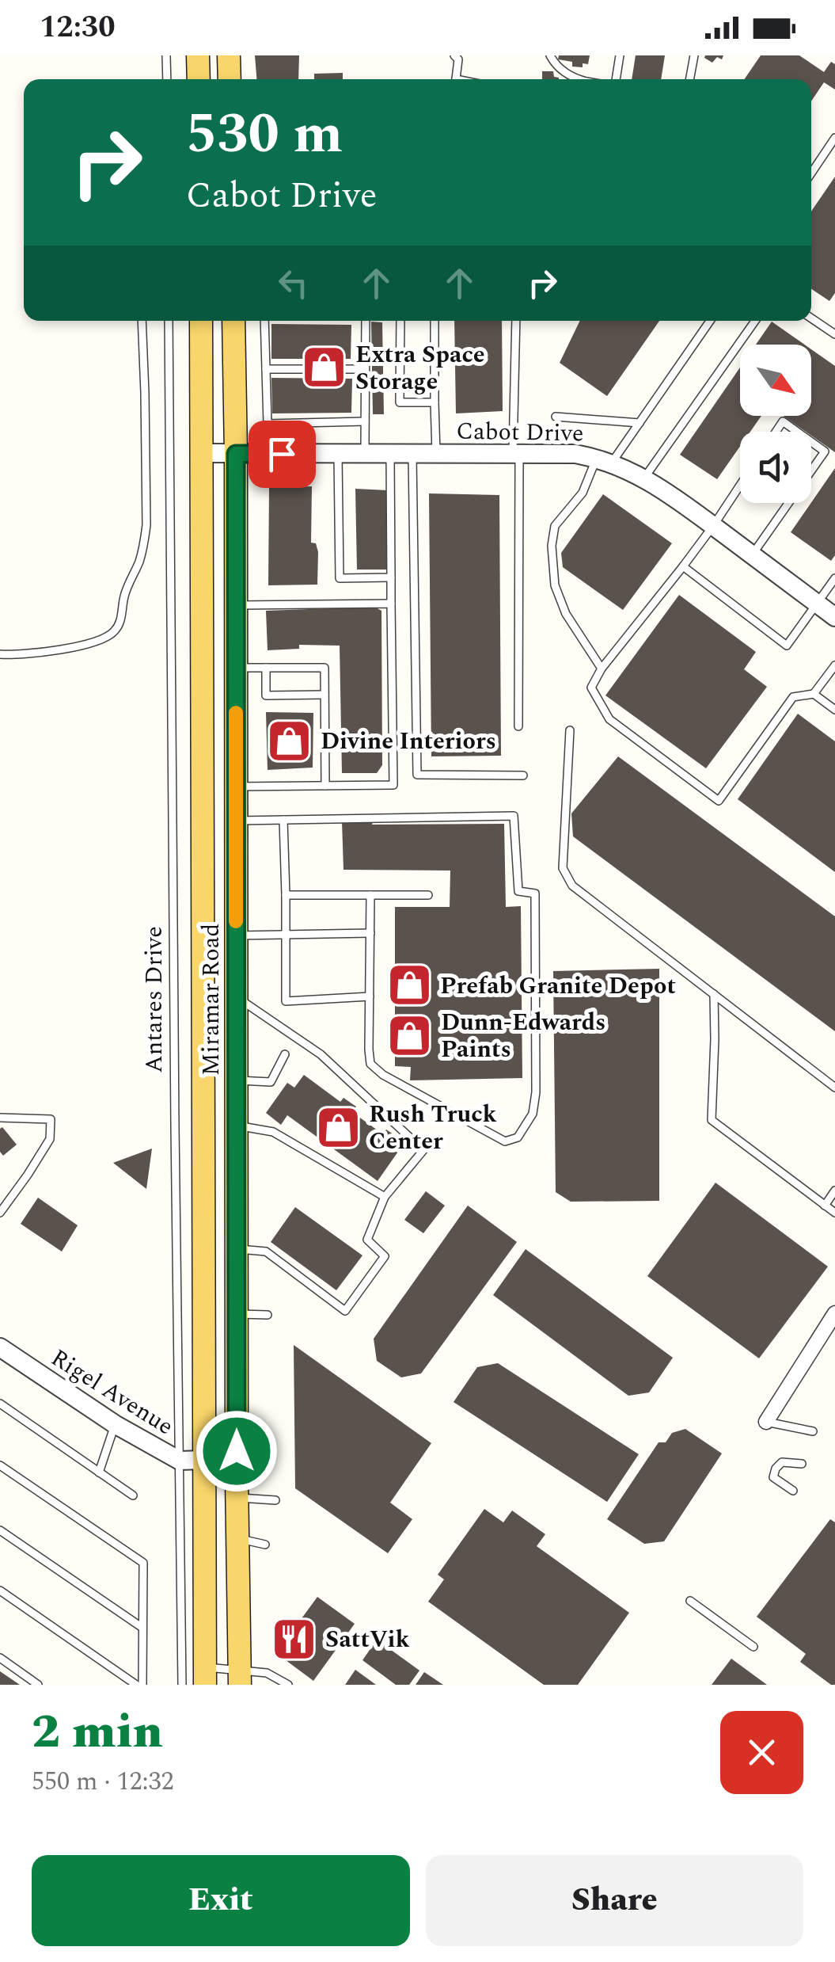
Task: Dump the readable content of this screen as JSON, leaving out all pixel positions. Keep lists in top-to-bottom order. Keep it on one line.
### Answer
{"streets":{"main road":["Miramar Road"],"street":["Cabot Drive","Rigel Avenue"],"lane":["Antares Drive"]},"crossings":[["Cabot Drive","Miramar Road"],["Antares Drive","Rigel Avenue"],["Miramar Road","Rigel Avenue"]],"places":{"shop":["Extra Space Storage","Divine Interiors","Prefab Granite Depot","Dunn-Edwards Paints","Rush Truck Center"],"restaurant":["SattVik"]},"north":"bottom right","page":{"status":"12:30","turn":["530 m","Cabot Drive"],"heading":["2 min","550 m · 12:32"],"buttons":["Exit","Share"]}}
